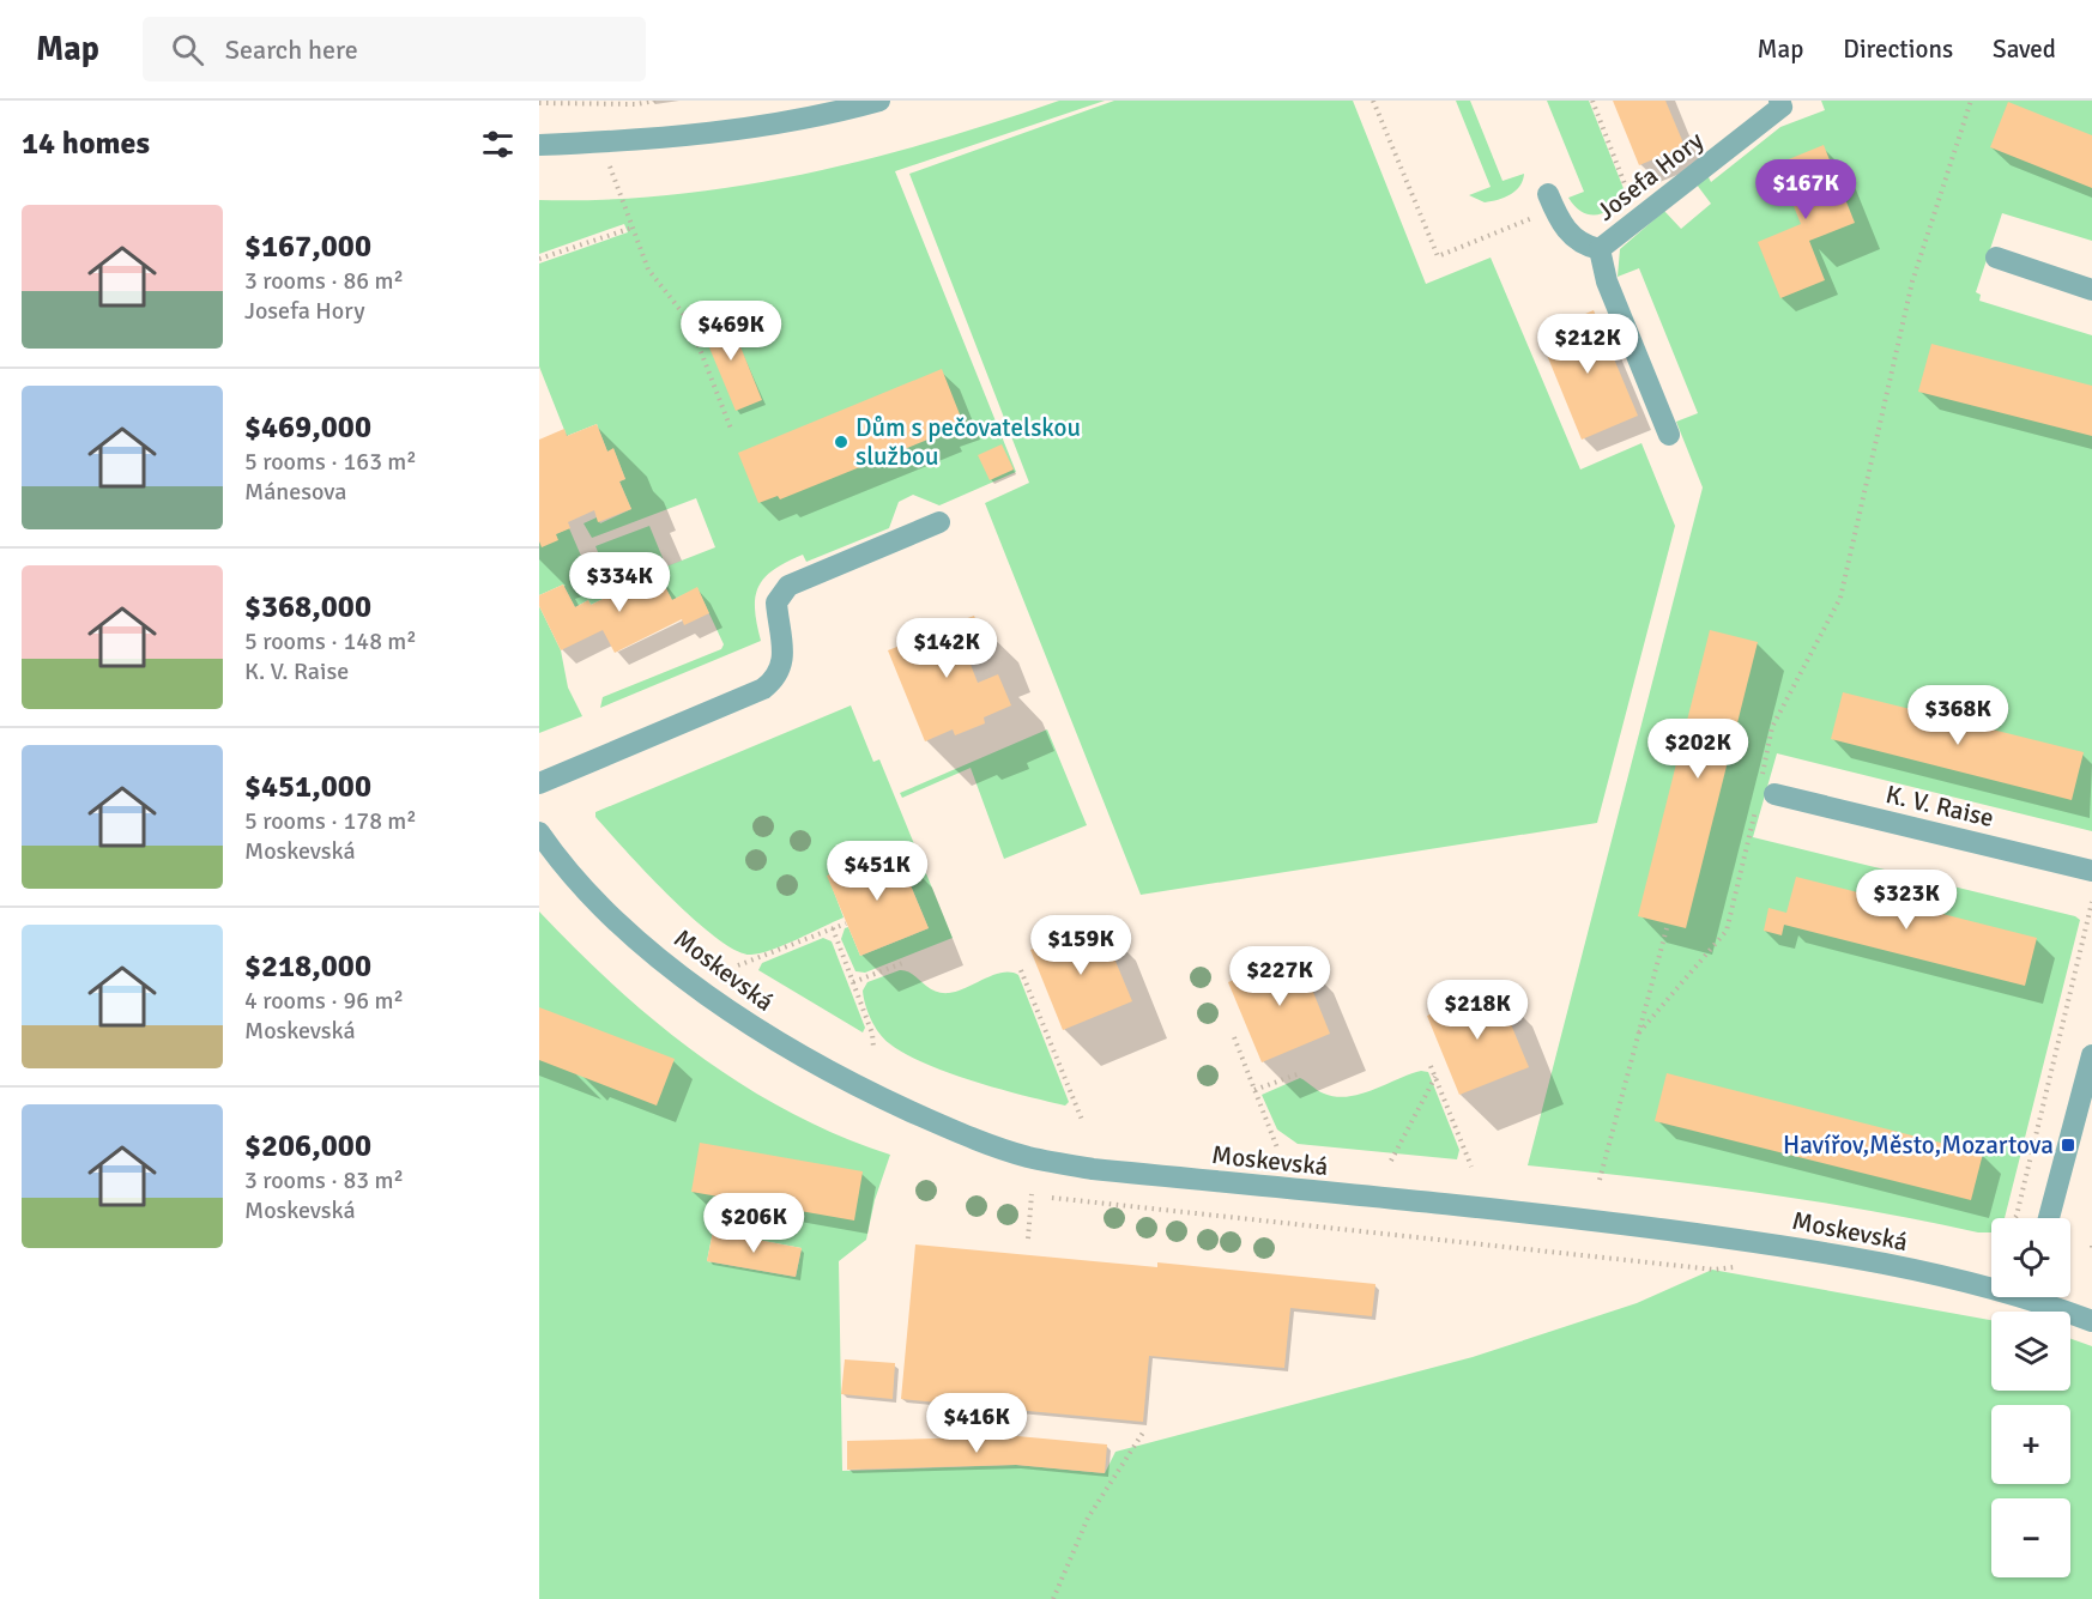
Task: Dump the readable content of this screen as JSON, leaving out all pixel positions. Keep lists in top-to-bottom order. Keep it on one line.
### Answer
{"streets":{"street":["Josefa Hory","K. V. Raise","Moskevská"]},"places":{"other":["Dům s pečovatelskou službou"],"transit":["Havířov,Město,Mozartova"]},"page":{"header":"Map","search":"Search here","nav":["Map","Directions","Saved"],"heading":"14 homes","price":["$167K","$469K","$212K","$334K","$142K","$368K","$202K","$451K","$323K","$159K","$227K","$218K","$206K","$416K"],"list":[{"name":"$167,000","note":"3 rooms · 86 m² · Josefa Hory"},{"name":"$469,000","note":"5 rooms · 163 m² · Mánesova"},{"name":"$368,000","note":"5 rooms · 148 m² · K. V. Raise"},{"name":"$451,000","note":"5 rooms · 178 m² · Moskevská"},{"name":"$218,000","note":"4 rooms · 96 m² · Moskevská"},{"name":"$206,000","note":"3 rooms · 83 m² · Moskevská"}],"map_buttons":["+","−"]}}
